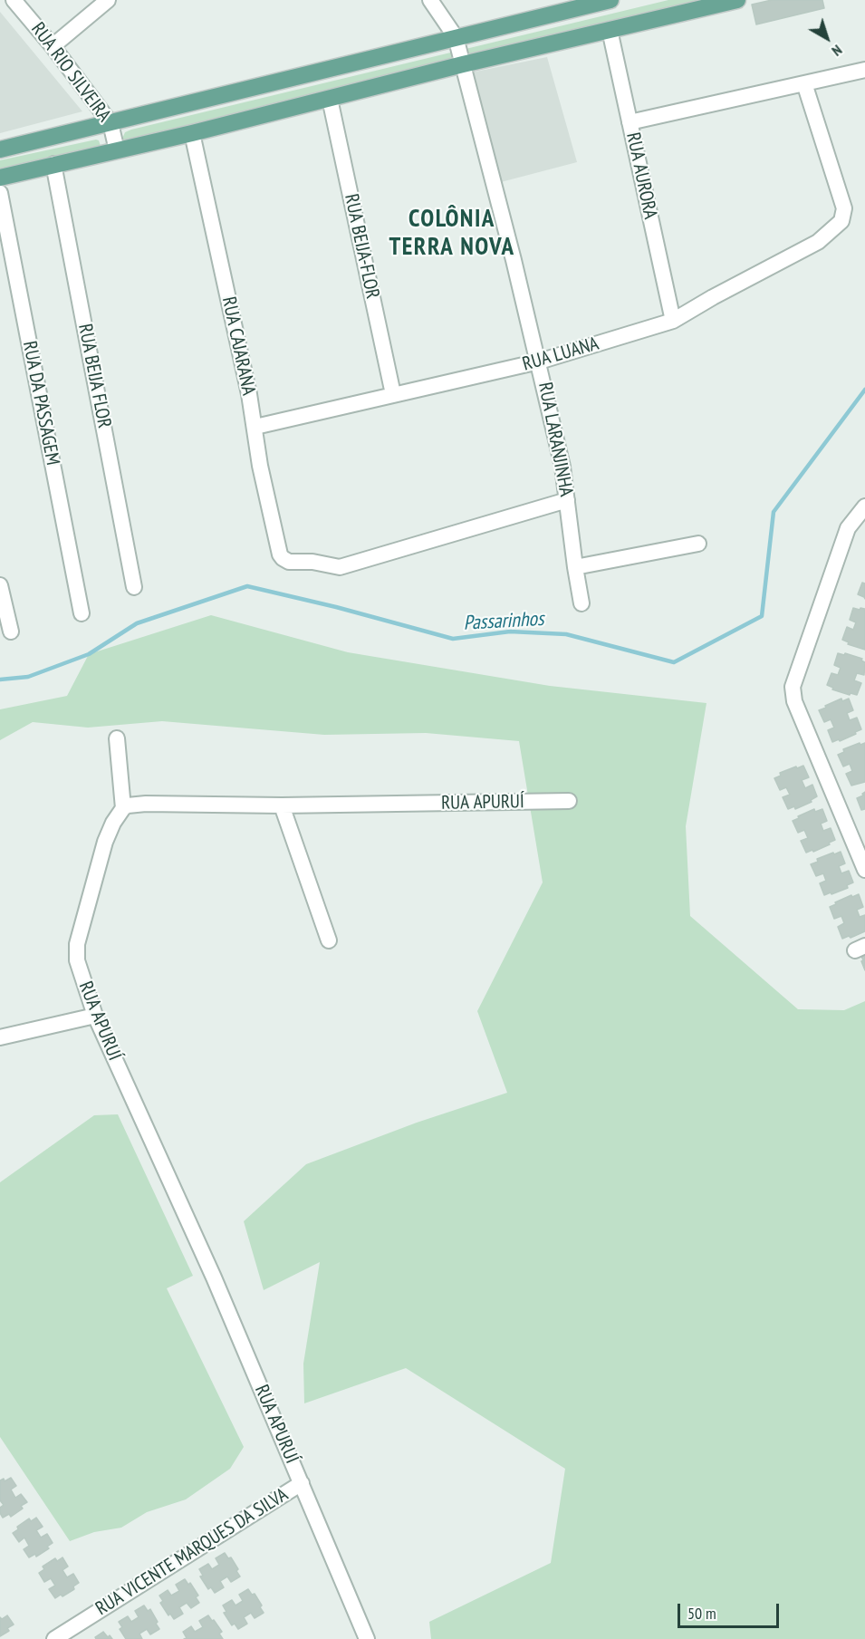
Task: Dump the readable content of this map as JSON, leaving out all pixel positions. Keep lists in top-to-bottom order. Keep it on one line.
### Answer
{"streets":{"street":["RUA RIO SILVEIRA","RUA AURORA","RUA BEIJA-FLOR","RUA CAJARANA","RUA LUANA","RUA BEIJA FLOR","RUA DA PASSAGEM","RUA LARANJINHA","RUA APURUÍ","RUA VICENTE MARQUES DA SILVA"]},"crossings":[["RUA AURORA","RUA LUANA"],["RUA BEIJA-FLOR","RUA LUANA"],["RUA CAJARANA","RUA LUANA"],["RUA CAJARANA","RUA LARANJINHA"],["RUA LUANA","RUA LARANJINHA"],["RUA APURUÍ","RUA VICENTE MARQUES DA SILVA"]],"districts":["COLÔNIA TERRA NOVA"],"water":["Passarinhos"],"scale_bar":"50 m","north":"bottom right"}
